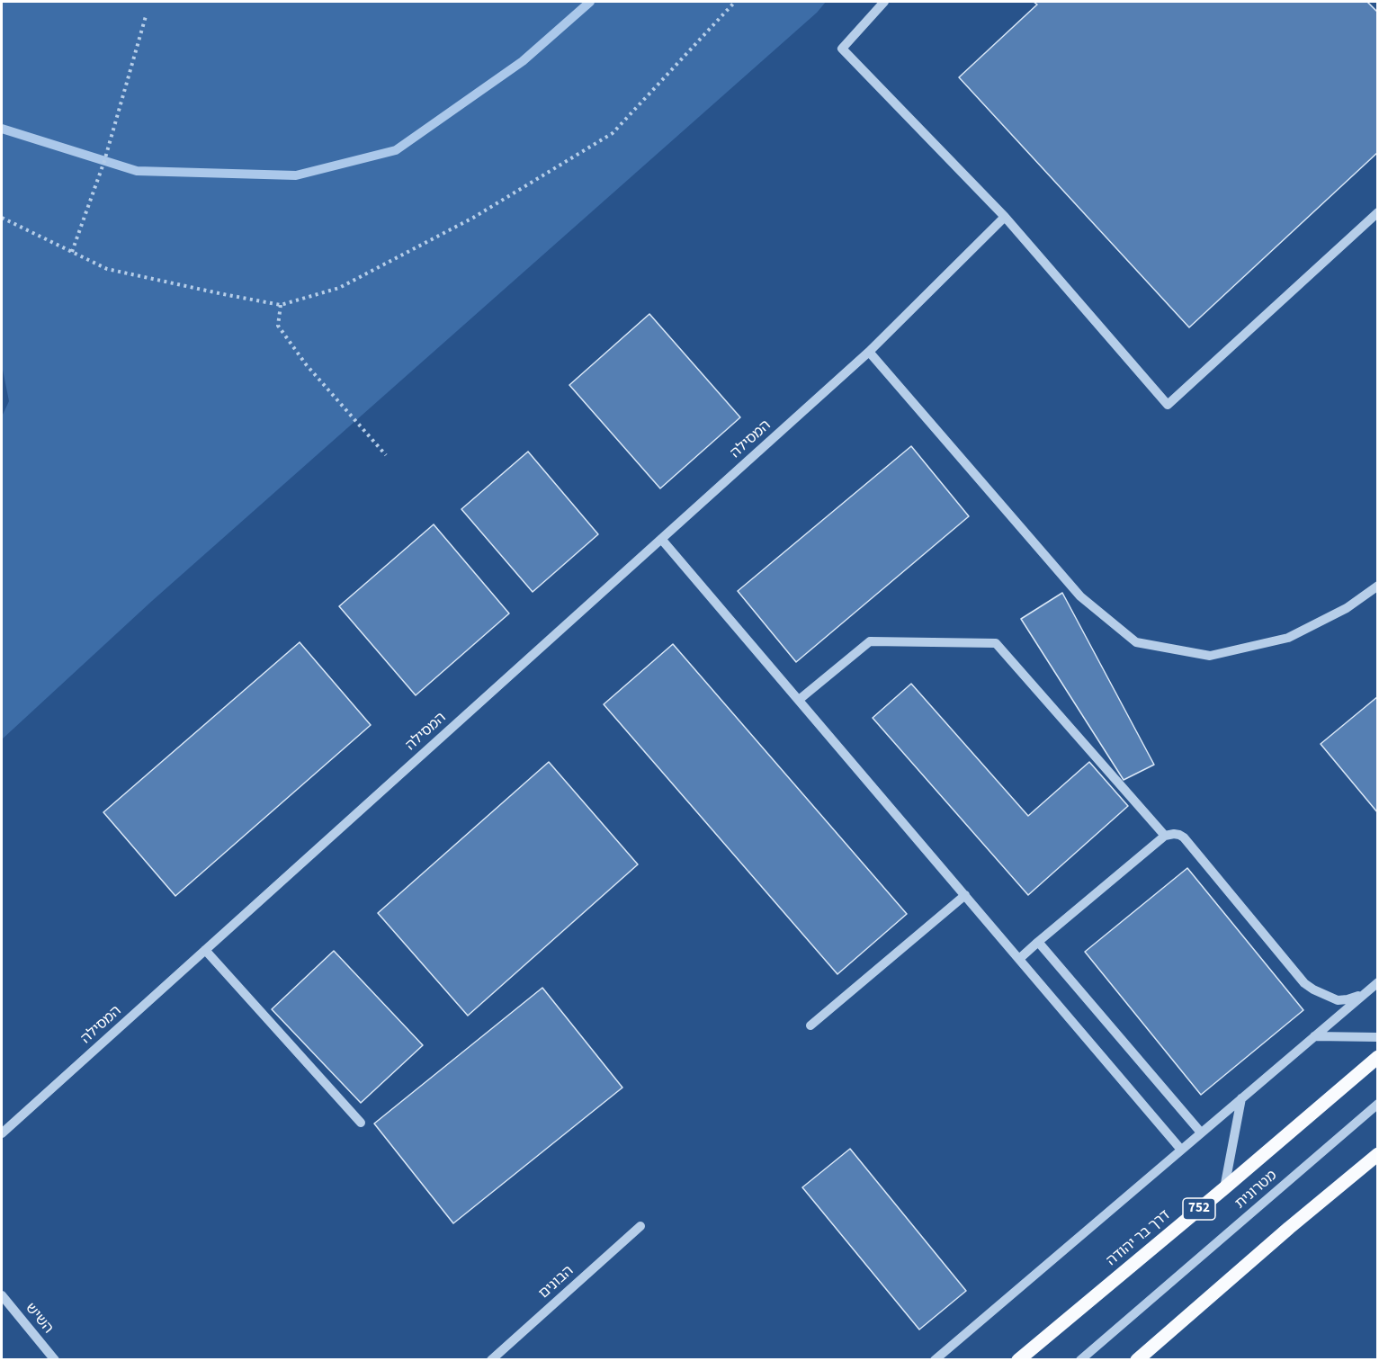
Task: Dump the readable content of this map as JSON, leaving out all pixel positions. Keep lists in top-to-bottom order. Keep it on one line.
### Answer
{"streets":{"main road":["752","דרך בר יהודה"],"street":["המסילה","מטרונית","הבונים","השיש"]}}
